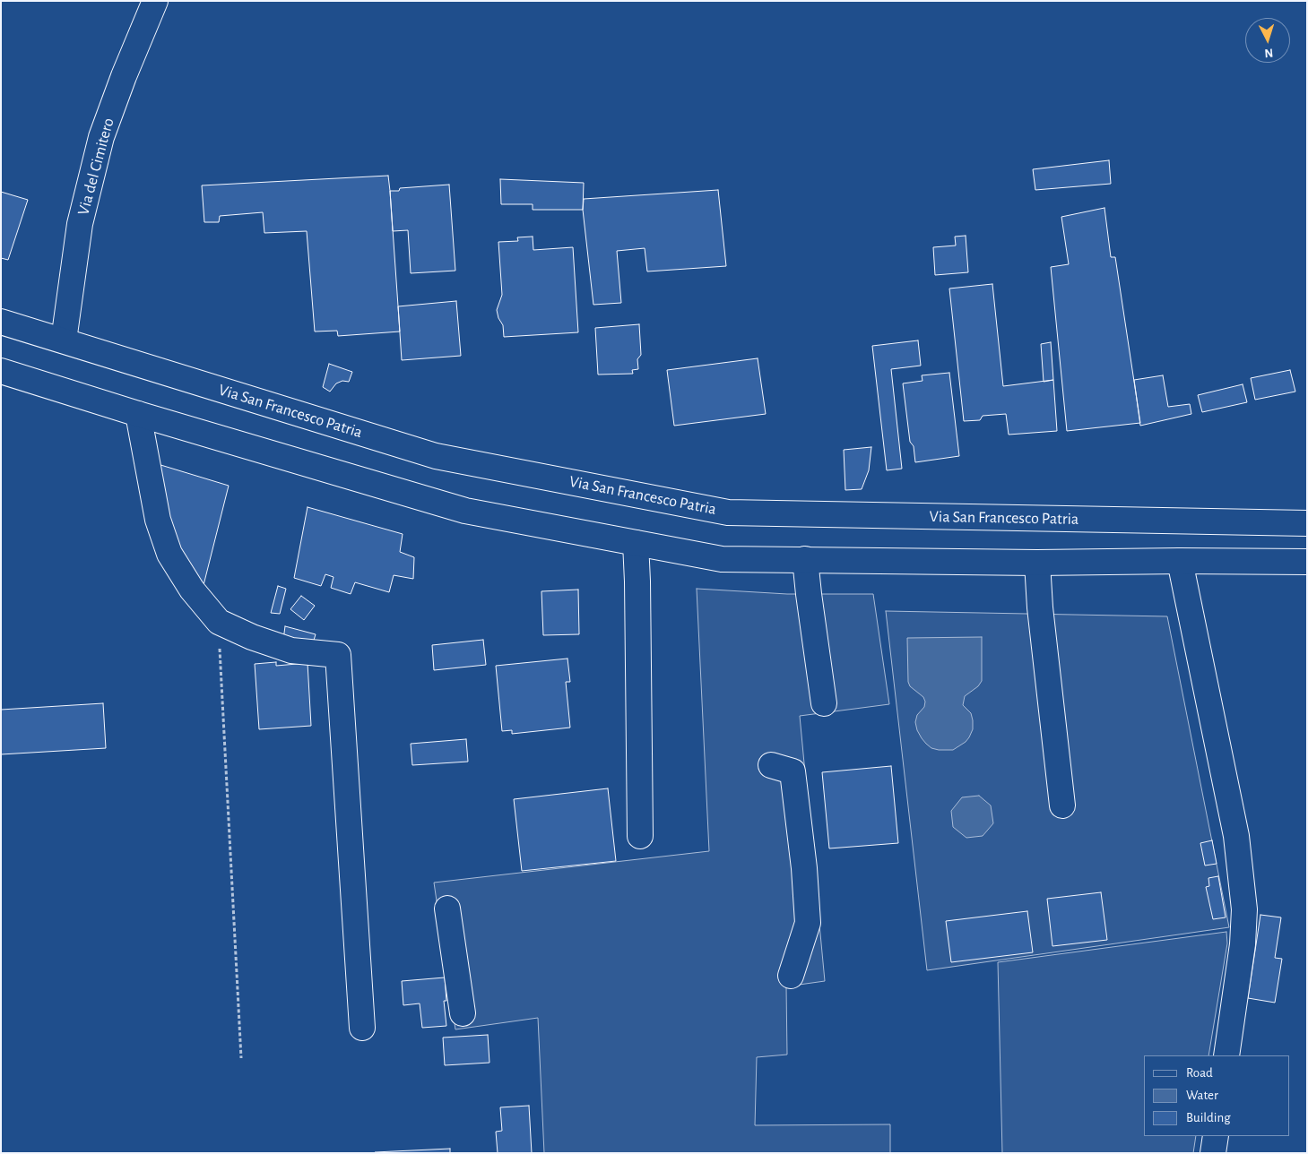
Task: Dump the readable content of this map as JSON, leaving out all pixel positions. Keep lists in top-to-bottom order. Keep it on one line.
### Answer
{"streets":{"main road":["Via del Cimitero","Via San Francesco Patria"]},"crossings":[["Via del Cimitero","Via San Francesco Patria"]],"legend":["Road","Water","Building"],"north":"bottom"}
